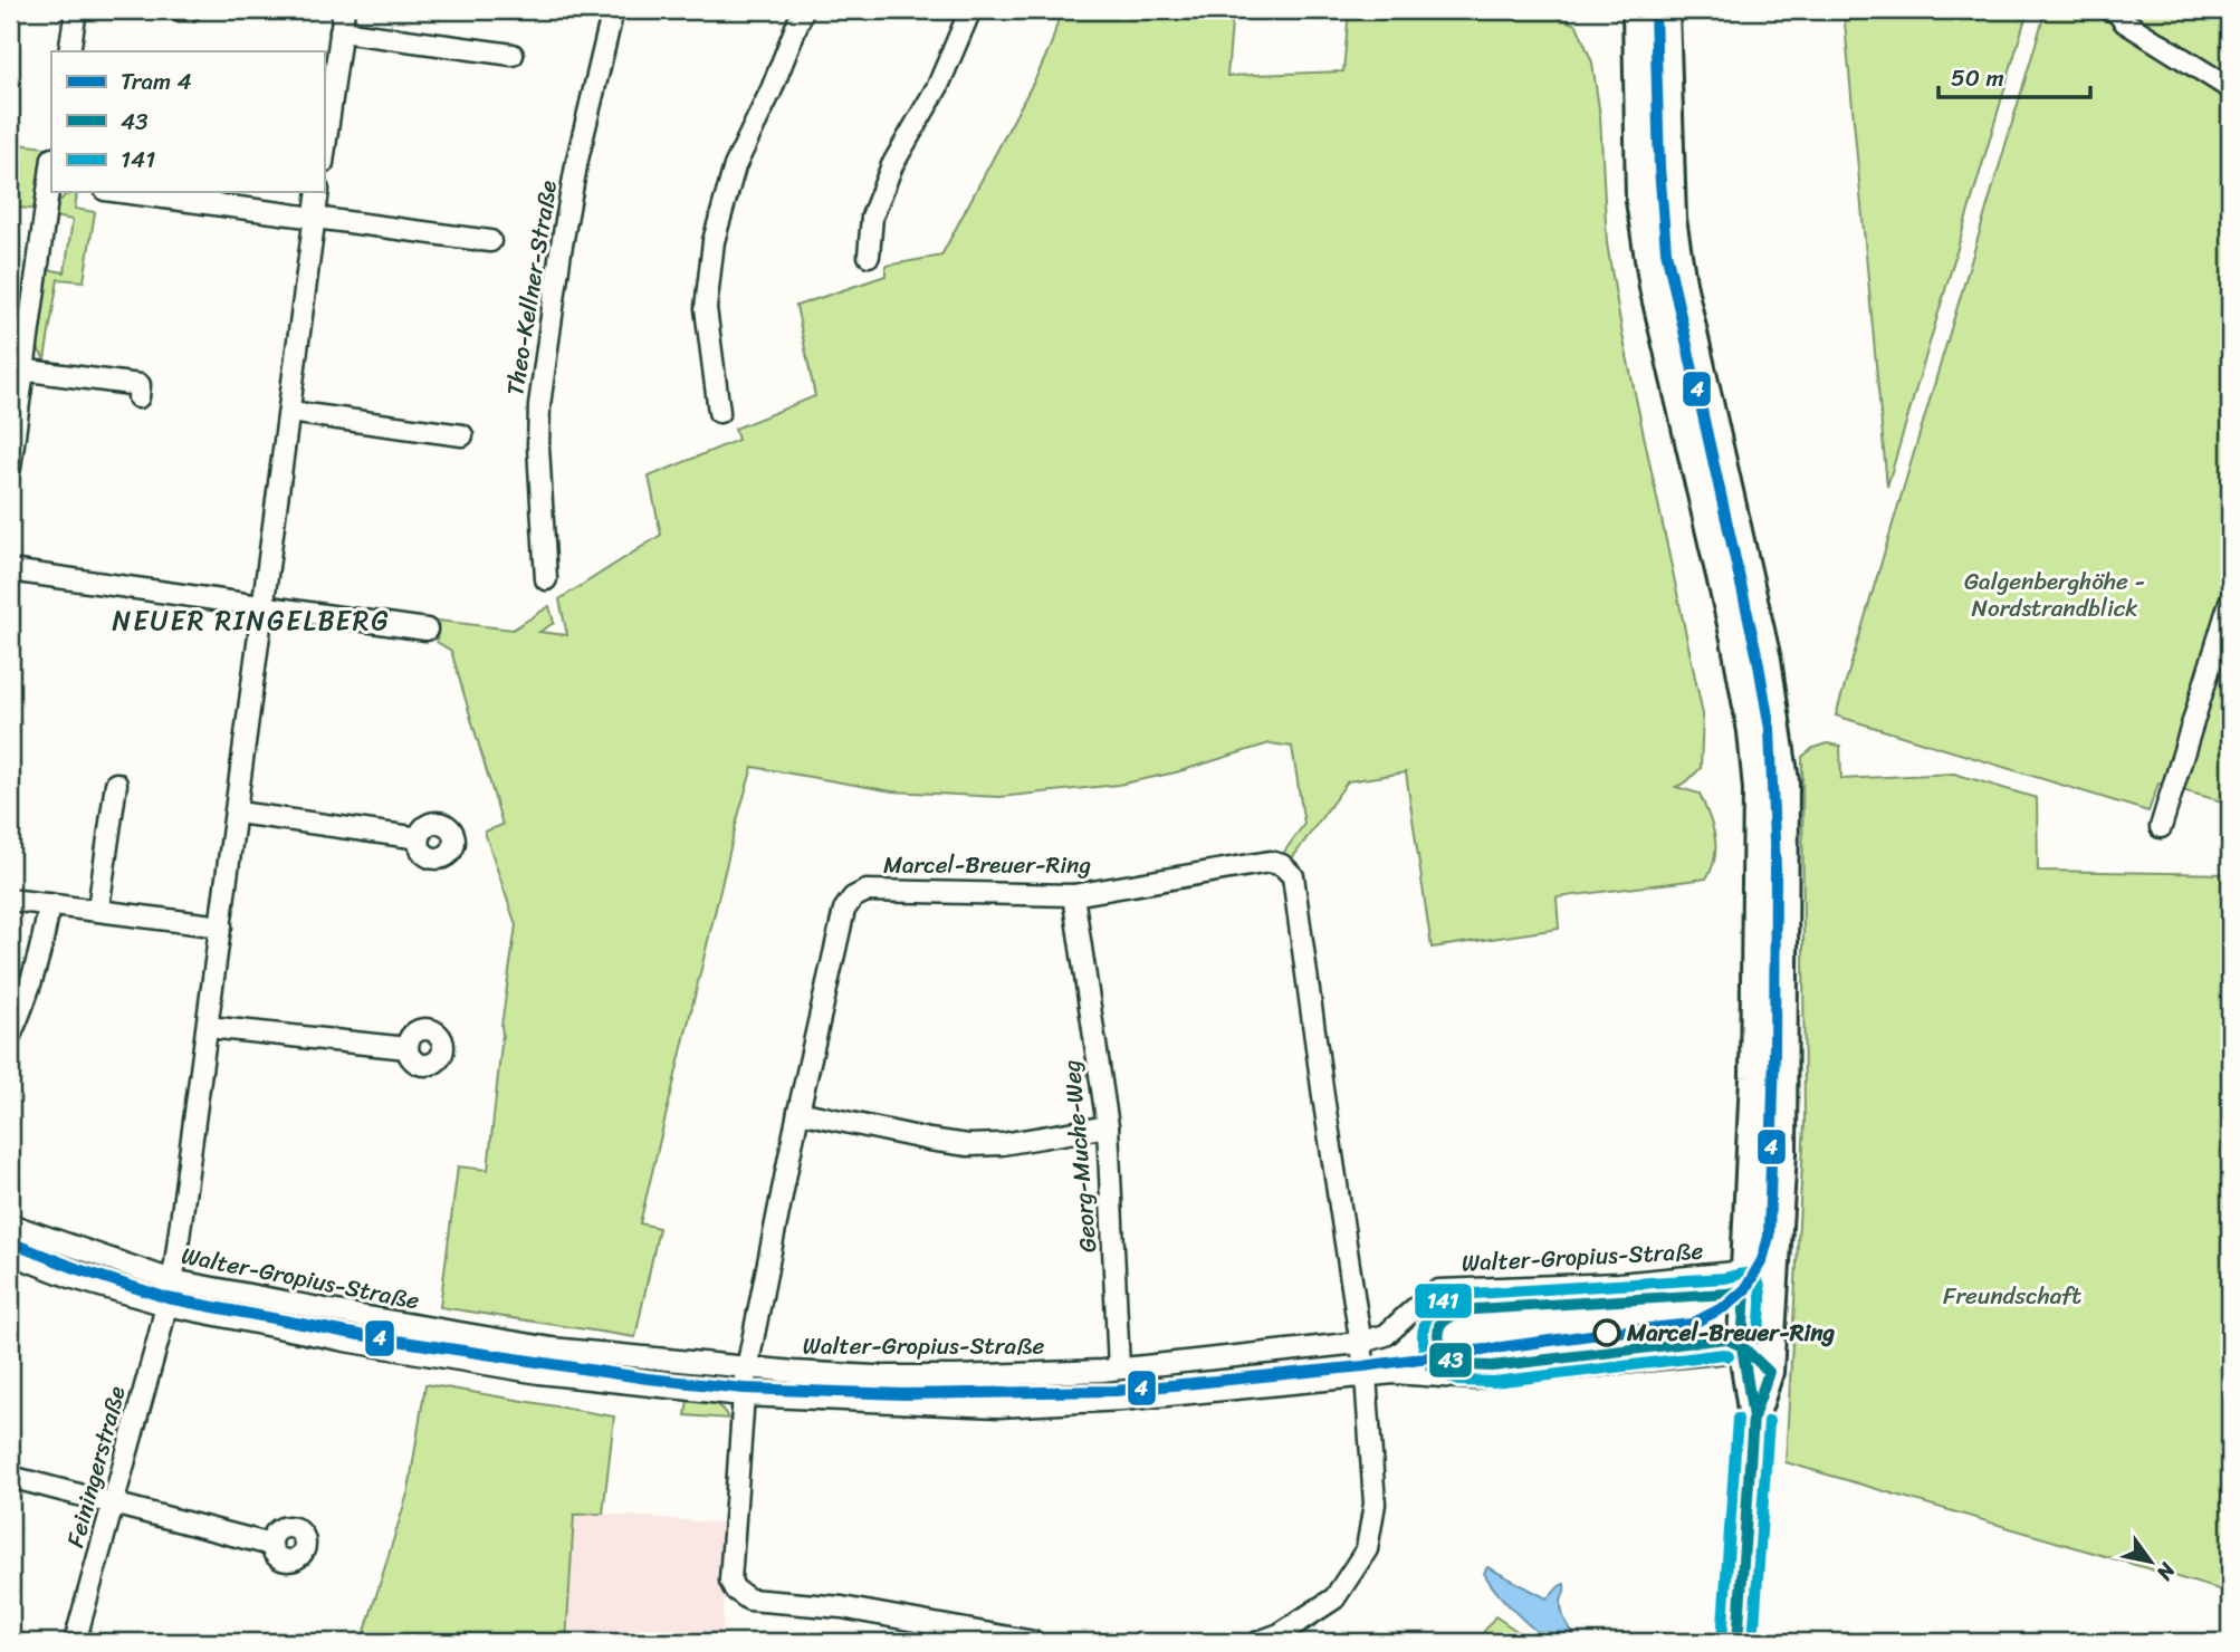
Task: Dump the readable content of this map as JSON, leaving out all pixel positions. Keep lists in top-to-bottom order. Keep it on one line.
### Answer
{"streets":{"street":["Theo-Kellner-Straße","Marcel-Breuer-Ring","Georg-Muche-Weg","Walter-Gropius-Straße","Feiningerstraße"]},"crossings":[["Marcel-Breuer-Ring","Georg-Muche-Weg"],["Marcel-Breuer-Ring","Walter-Gropius-Straße"],["Georg-Muche-Weg","Walter-Gropius-Straße"],["Walter-Gropius-Straße","Feiningerstraße"]],"districts":["NEUER RINGELBERG"],"parks":["Galgenberghöhe - Nordstrandblick","Freundschaft"],"places":["Marcel-Breuer-Ring"],"lines":["tram line 4","transit line 141","transit line 43"],"legend":["Tram 4","43","141"],"scale_bar":"50 m","north":"bottom right"}
